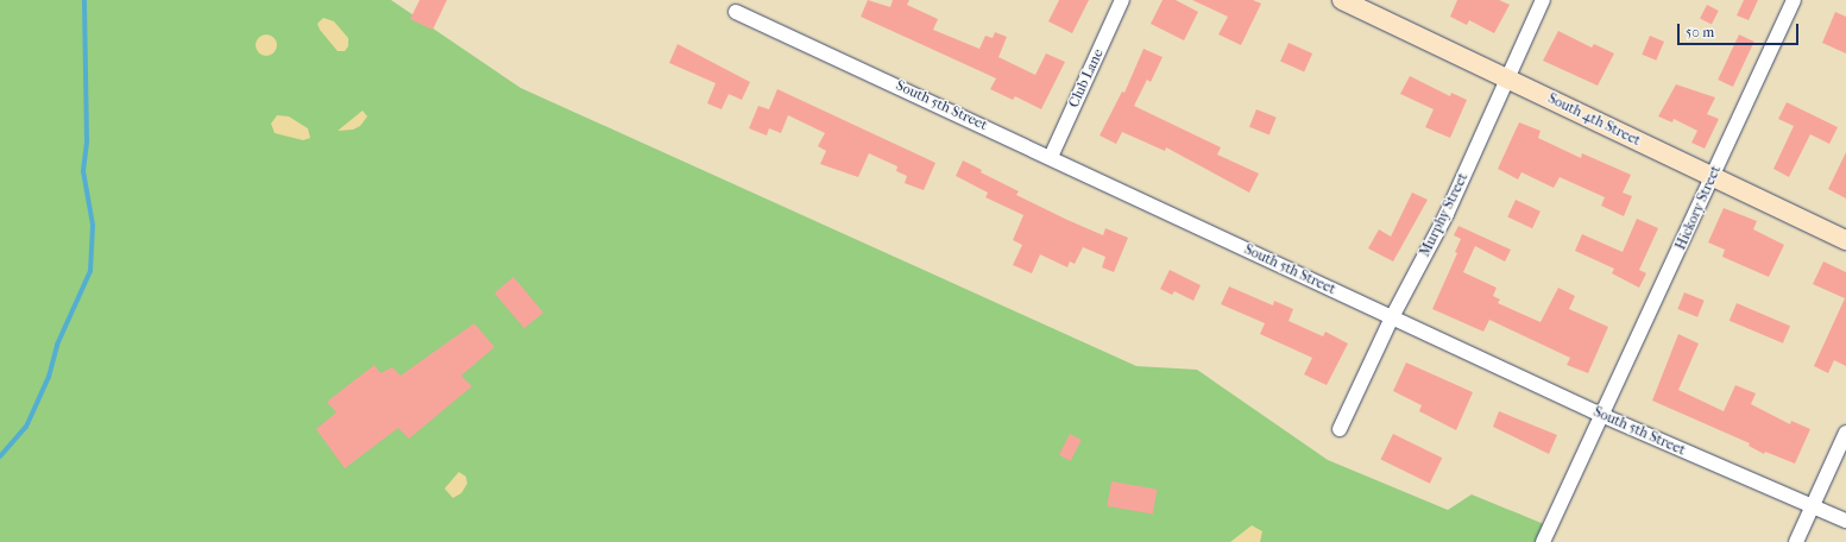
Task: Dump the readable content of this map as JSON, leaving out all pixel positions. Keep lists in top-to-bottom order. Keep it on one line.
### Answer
{"streets":{"main road":["South 4th Street"],"street":["Club Lane","South 5th Street","Hickory Street","Murphy Street"]},"crossings":[["Club Lane","South 5th Street"],["South 5th Street","Hickory Street"],["South 5th Street","Murphy Street"],["South 4th Street","Hickory Street"],["South 4th Street","Murphy Street"]],"scale_bar":"50 m"}
